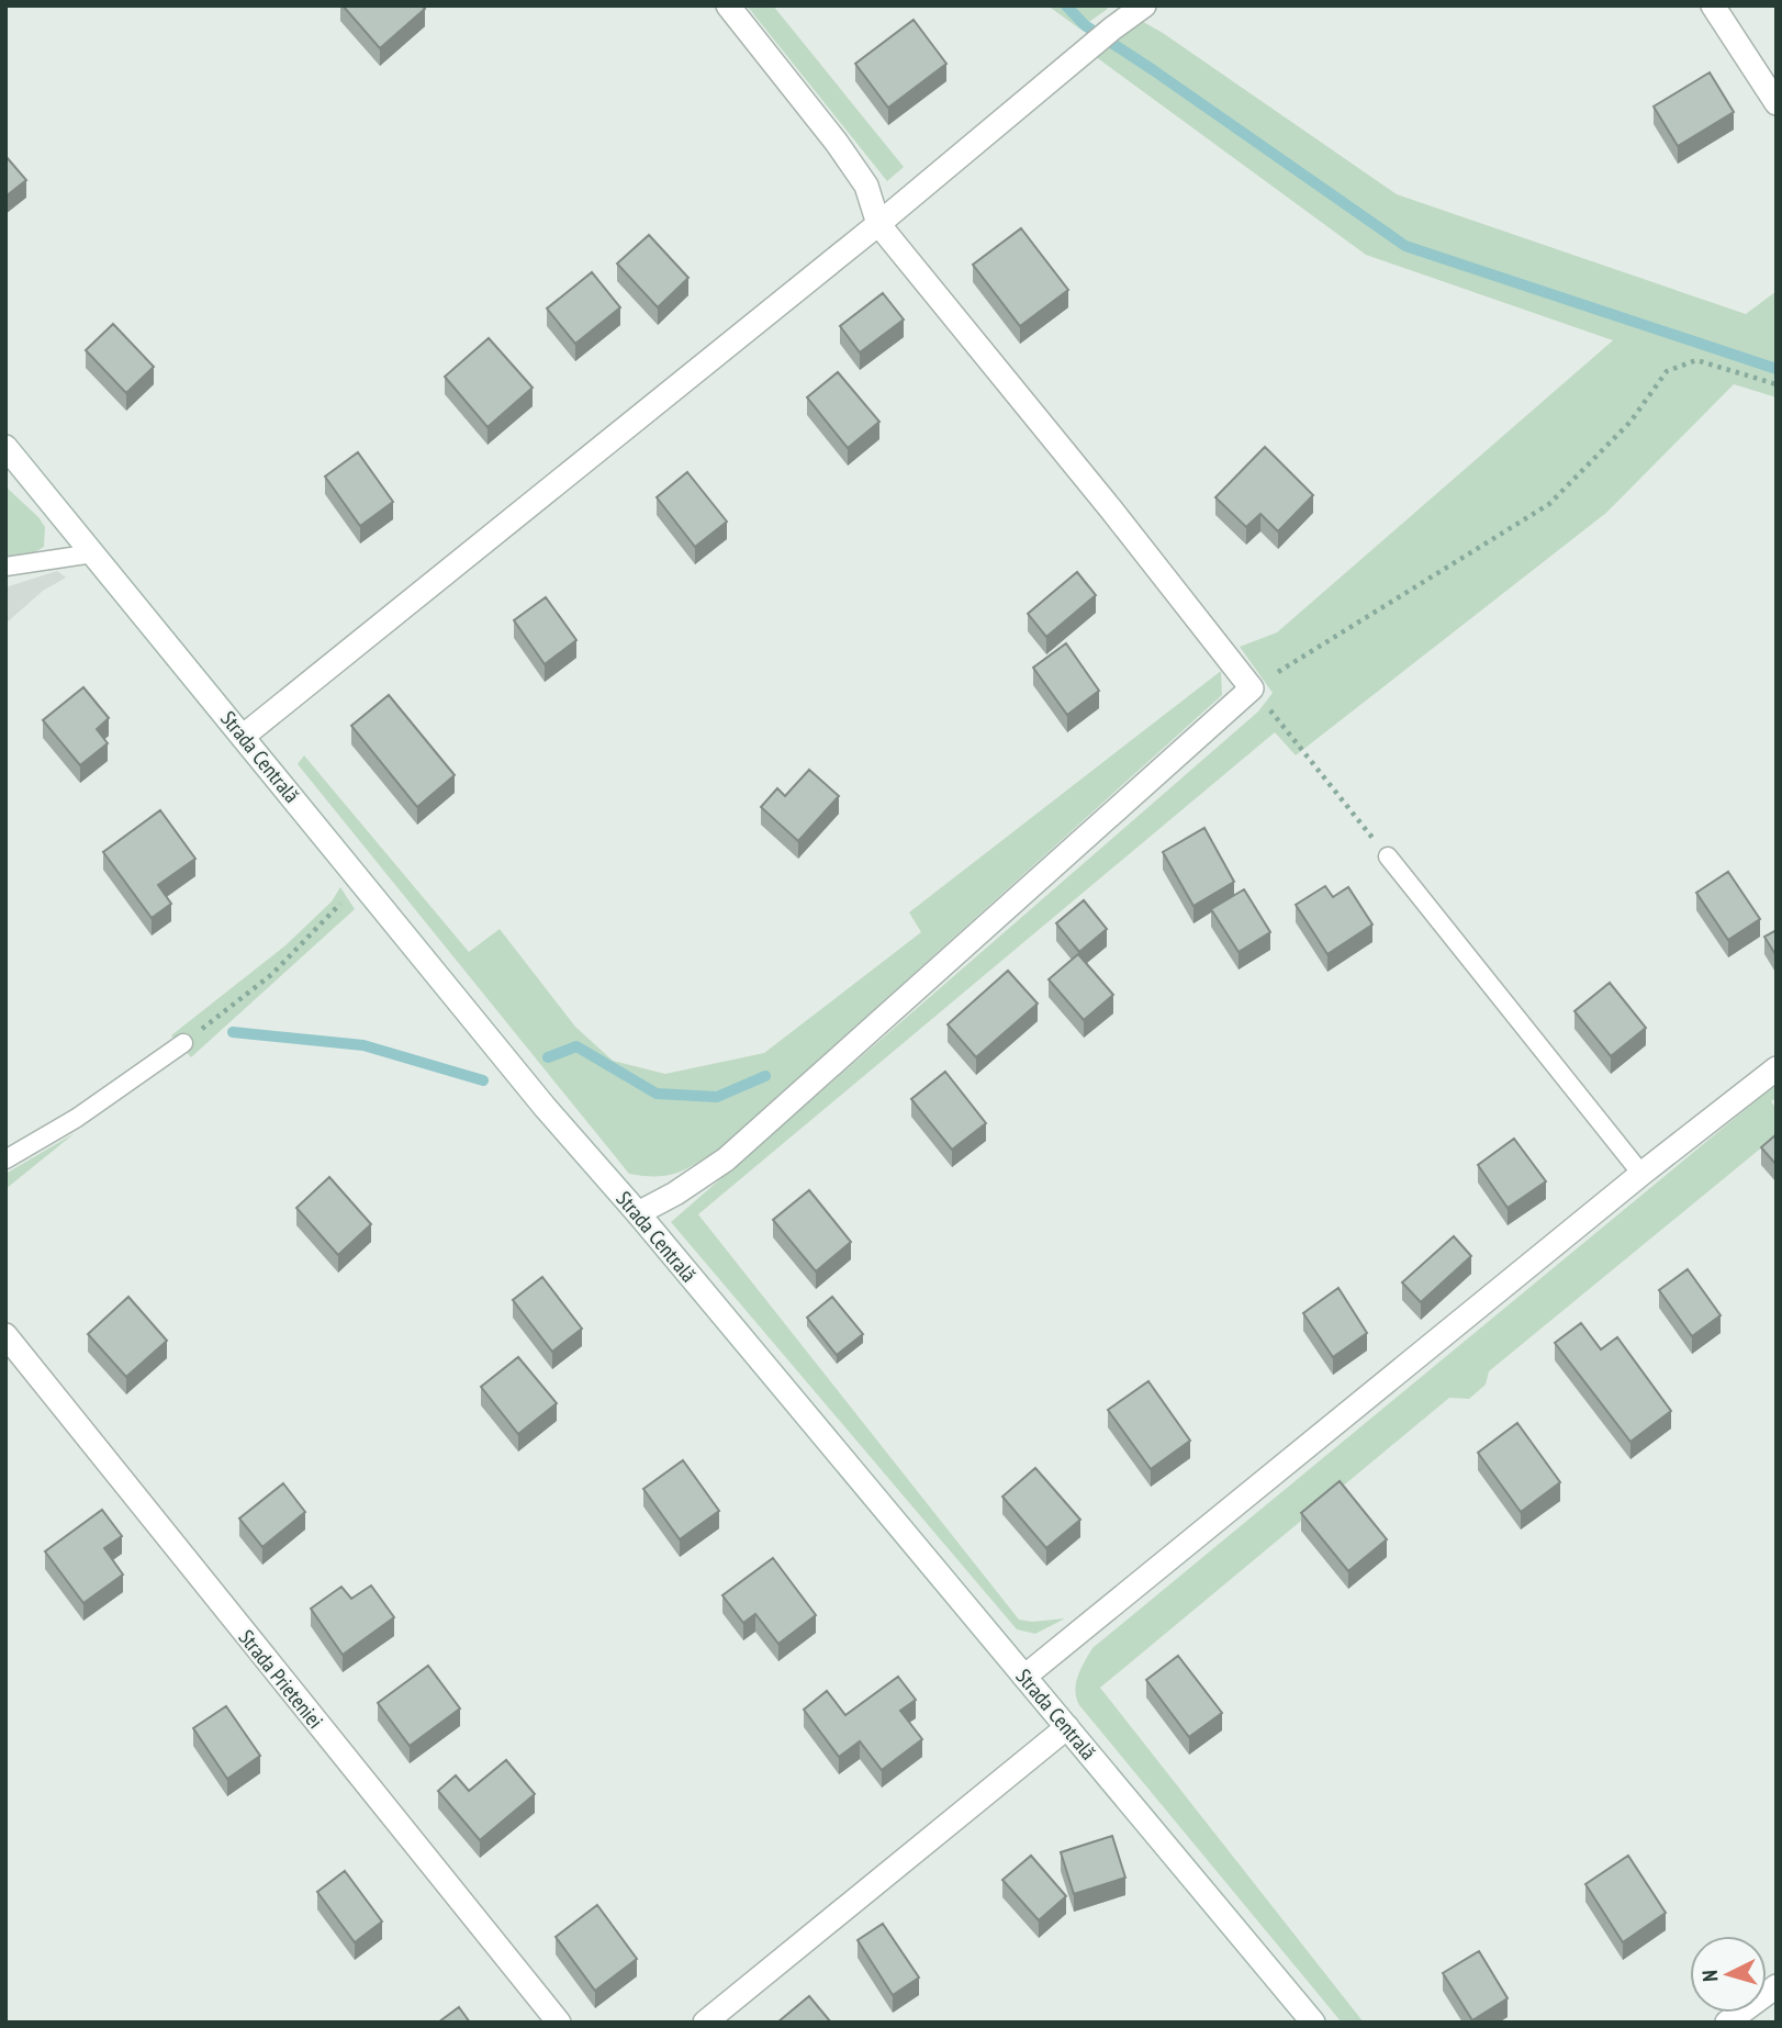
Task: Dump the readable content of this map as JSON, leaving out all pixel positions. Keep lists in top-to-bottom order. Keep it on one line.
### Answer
{"streets":{"street":["Strada Centrală","Strada Prieteniei"]},"north":"left"}
